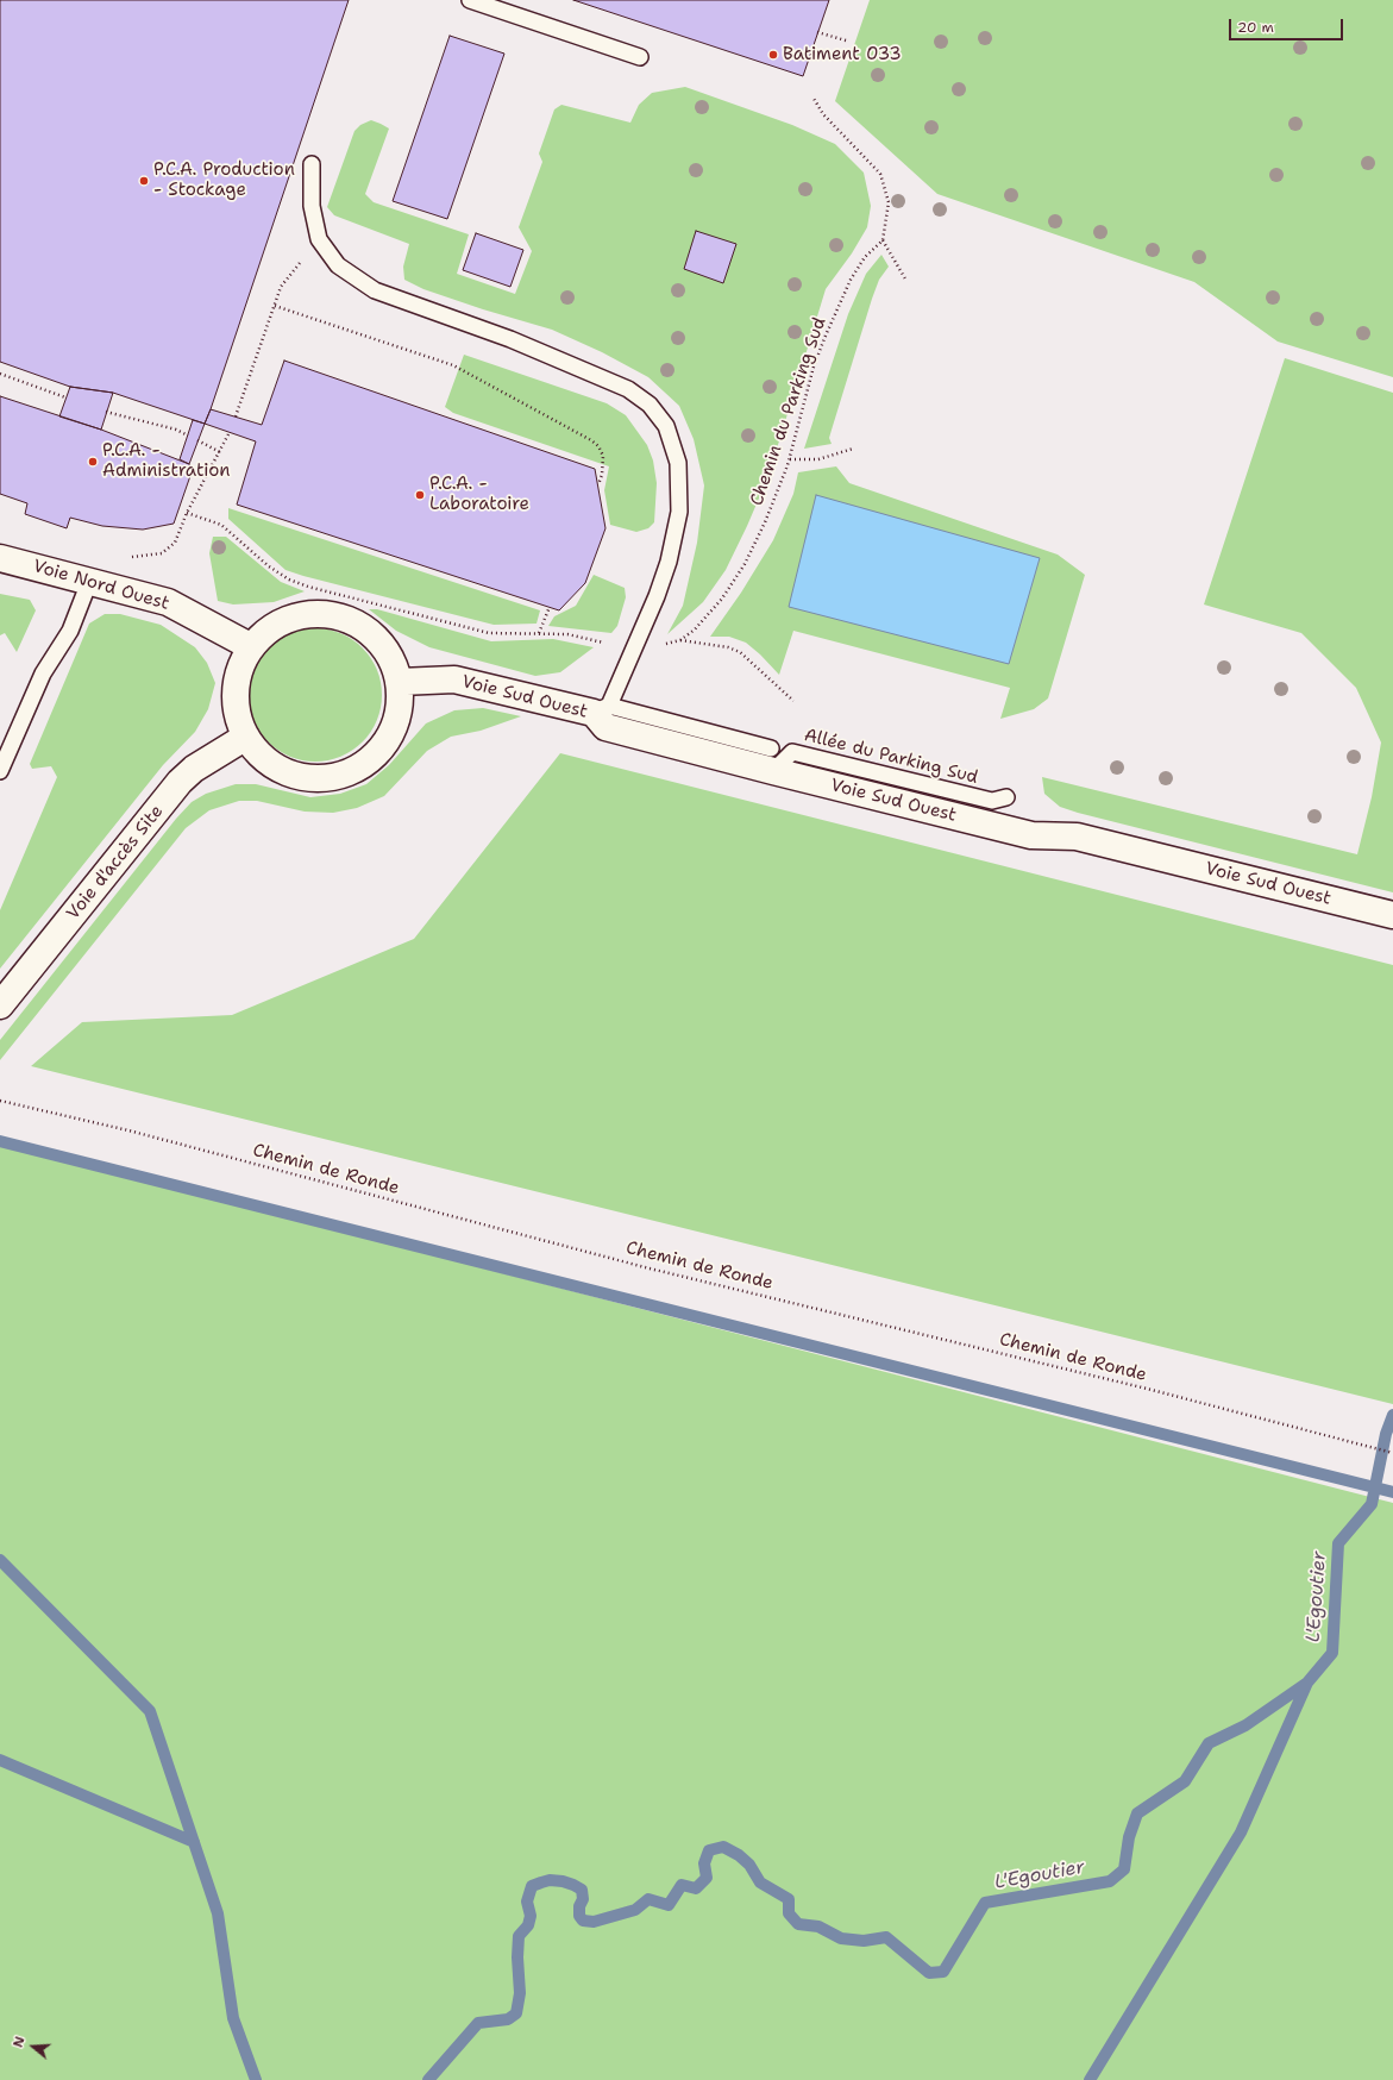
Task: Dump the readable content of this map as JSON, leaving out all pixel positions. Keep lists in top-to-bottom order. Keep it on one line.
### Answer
{"streets":{"street":["Voie Nord Ouest","Voie Sud Ouest","Voie d'accès Site"],"lane":["Allée du Parking Sud"],"path":["Chemin du Parking Sud","Chemin de Ronde"]},"crossings":[["Voie Nord Ouest","Voie Sud Ouest"],["Voie Nord Ouest","Voie d'accès Site"],["Voie Sud Ouest","Allée du Parking Sud"],["Voie Sud Ouest","Voie d'accès Site"]],"water":["L'Egoutier"],"places":["Batiment 033","P.C.A. Production - Stockage","P.C.A. - Administration","P.C.A. - Laboratoire"],"scale_bar":"20 m","north":"left"}
